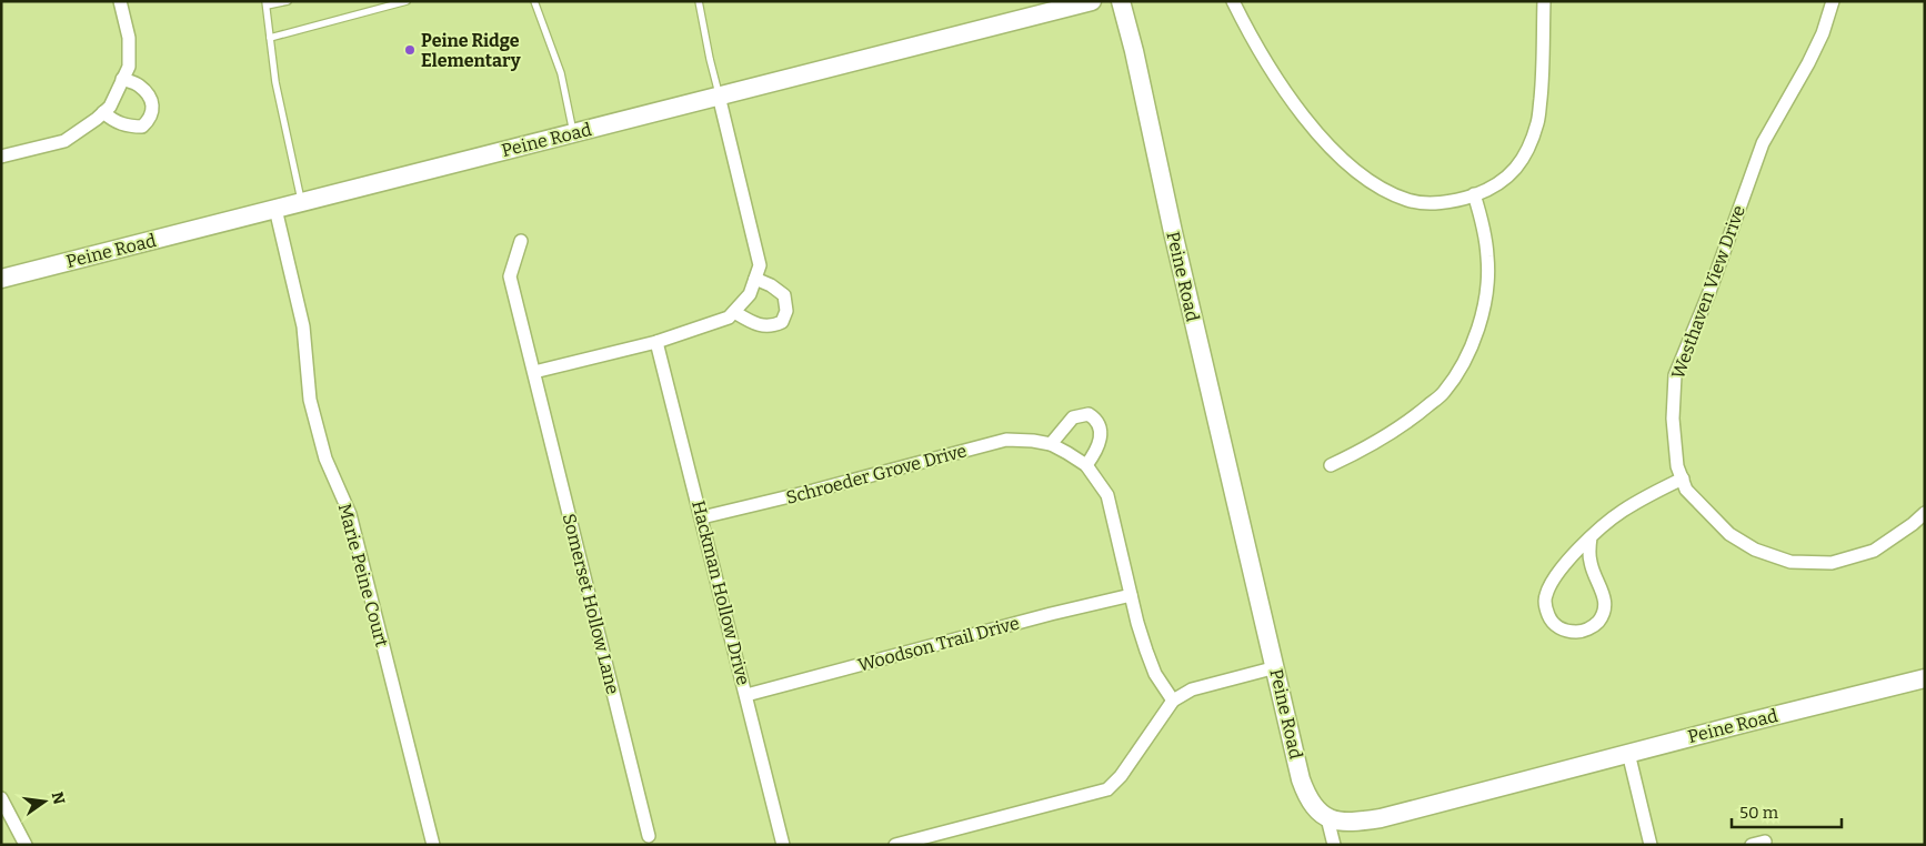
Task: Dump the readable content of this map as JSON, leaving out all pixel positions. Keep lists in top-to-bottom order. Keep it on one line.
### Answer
{"streets":{"street":["Peine Road","Westhaven View Drive","Schroeder Grove Drive","Marie Peine Court","Hackman Hollow Drive","Somerset Hollow Lane","Woodson Trail Drive"]},"crossings":[["Peine Road","Marie Peine Court"],["Schroeder Grove Drive","Hackman Hollow Drive"],["Schroeder Grove Drive","Woodson Trail Drive"],["Hackman Hollow Drive","Woodson Trail Drive"]],"places":["Peine Ridge Elementary"],"scale_bar":"50 m","north":"right"}
